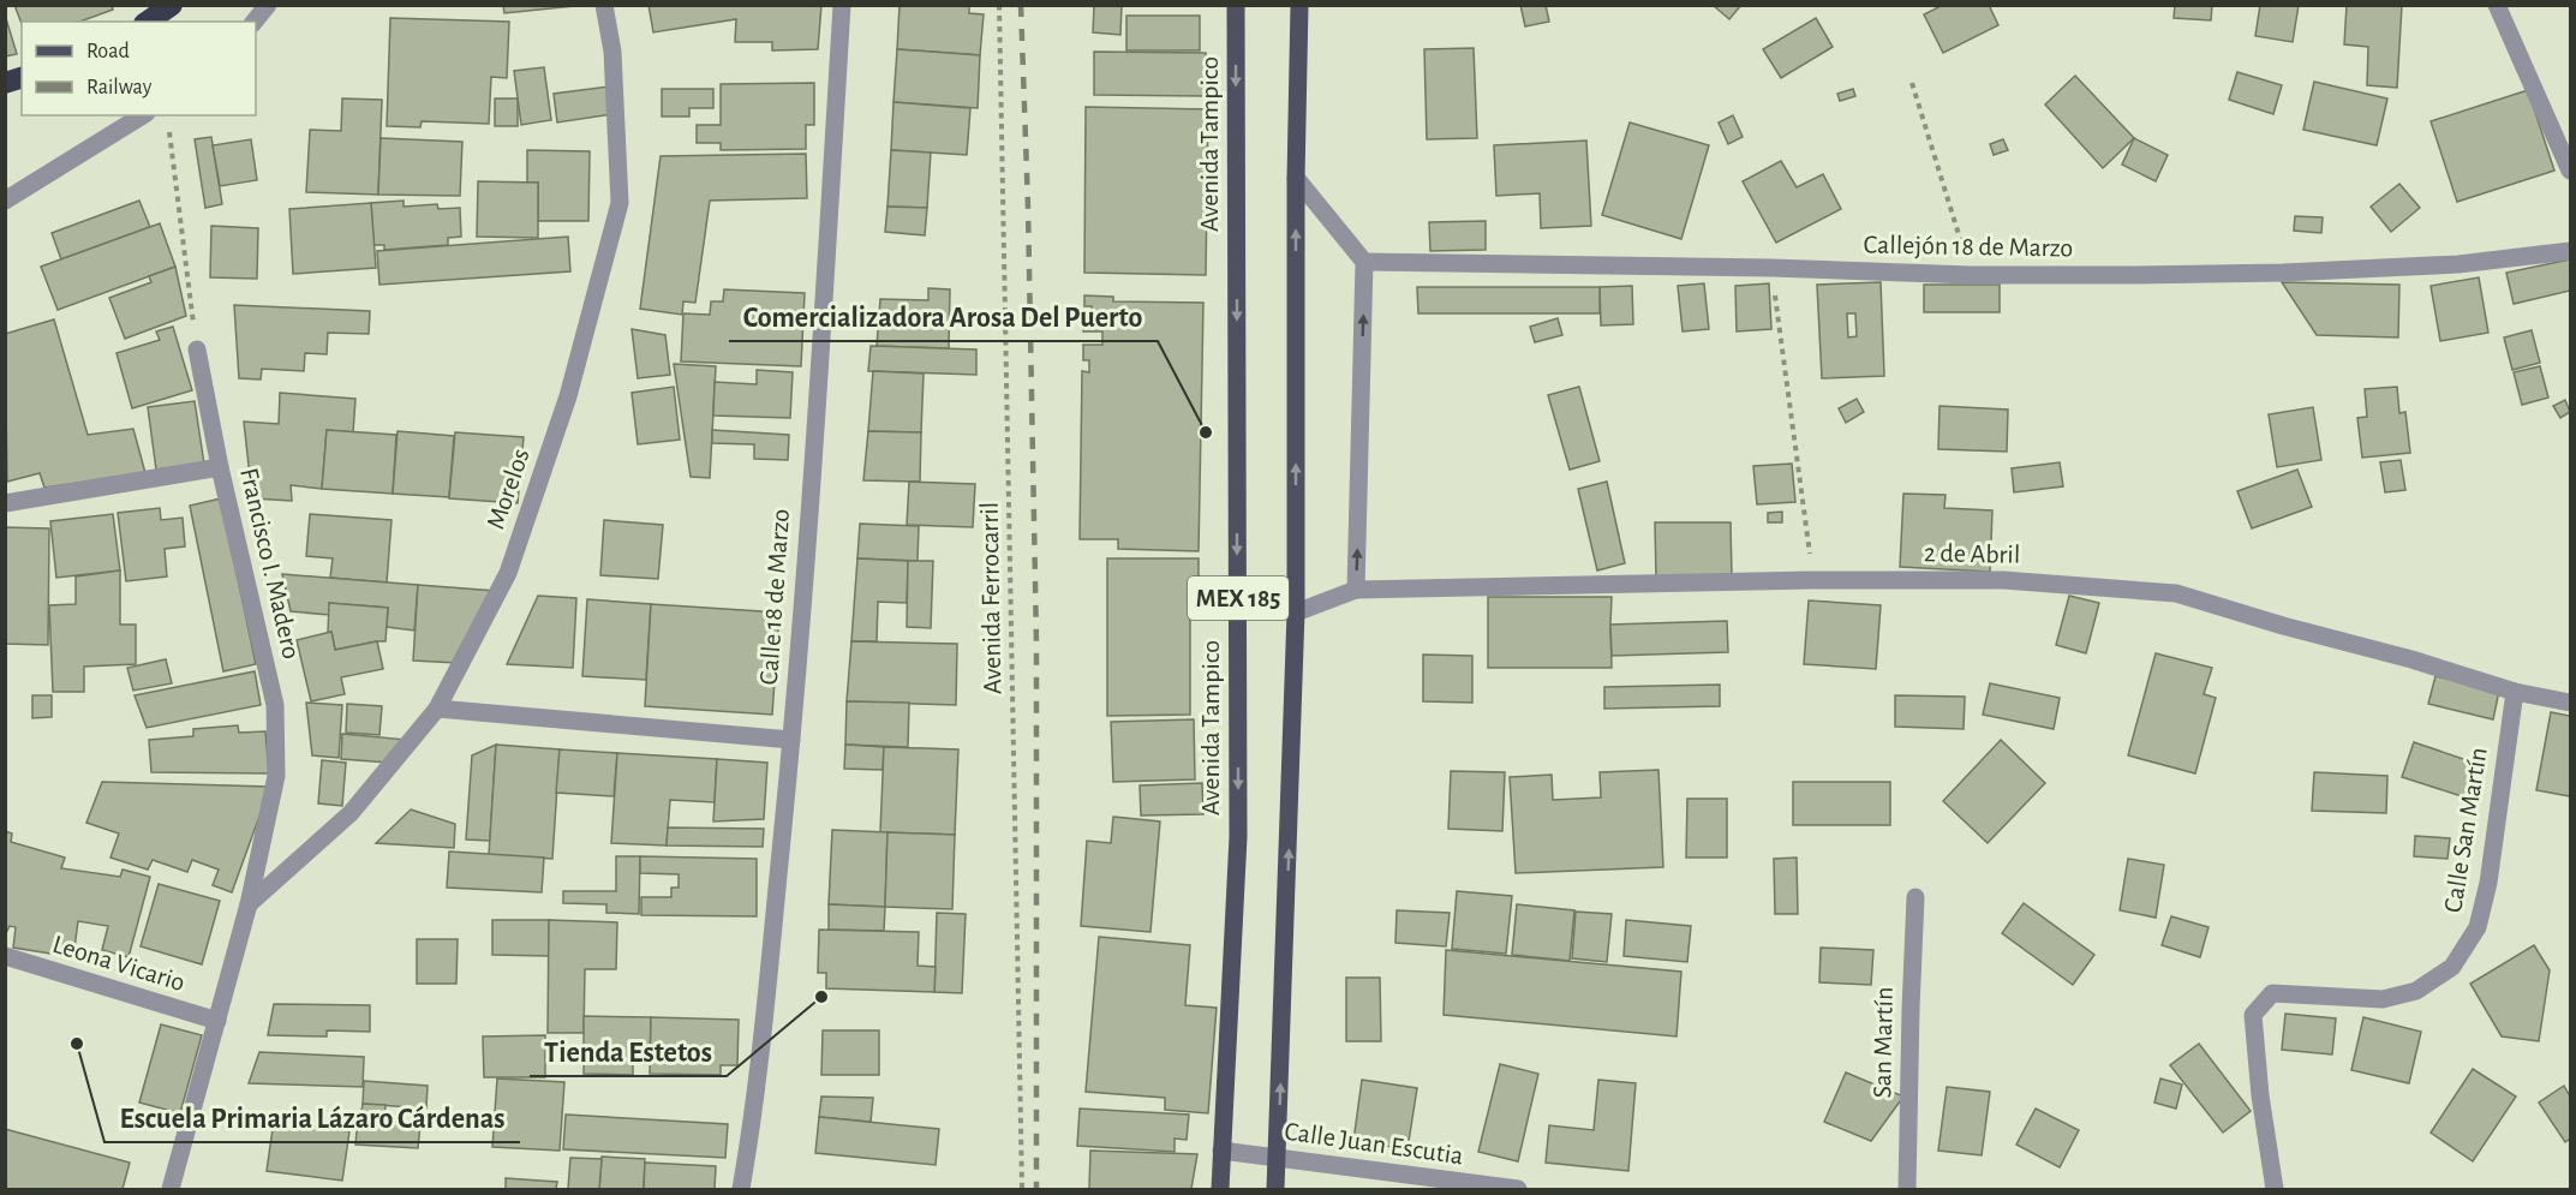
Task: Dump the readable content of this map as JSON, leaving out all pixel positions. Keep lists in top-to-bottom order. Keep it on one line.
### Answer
{"streets":{"main road":["Avenida Tampico","MEX 185"],"street":["Callejón 18 de Marzo","Morelos","2 de Abril","Francisco I. Madero","Calle 18 de Marzo","Calle San Martín","Leona Vicario","San Martín","Calle Juan Escutia"],"path":["Avenida Ferrocarril"]},"crossings":[["Avenida Tampico","Calle Juan Escutia"],["Morelos","Francisco I. Madero"],["2 de Abril","MEX 185"],["2 de Abril","Calle San Martín"],["Francisco I. Madero","Leona Vicario"],["MEX 185","Calle Juan Escutia"]],"places":["Comercializadora Arosa Del Puerto","Tienda Estetos","Escuela Primaria Lázaro Cárdenas"],"legend":["Road","Railway"]}
